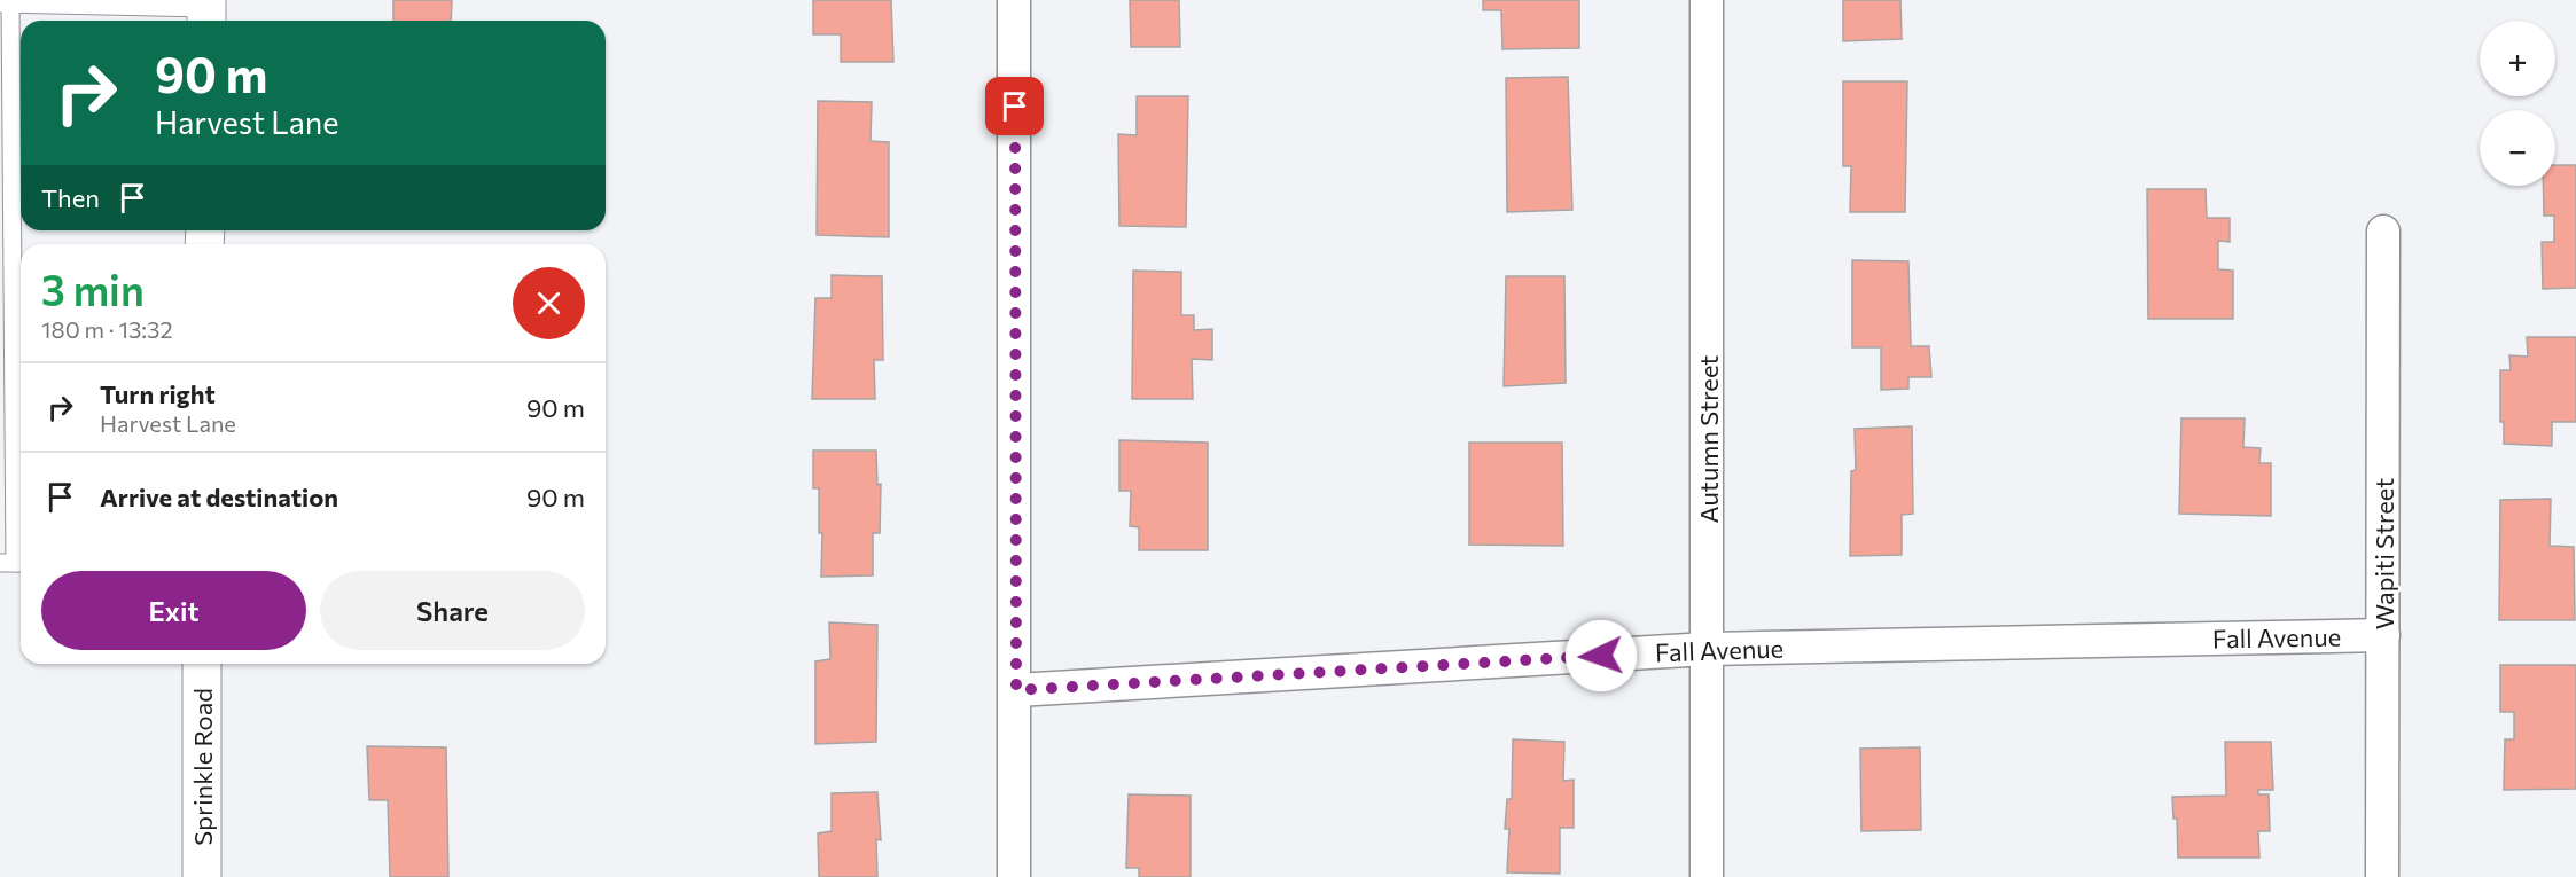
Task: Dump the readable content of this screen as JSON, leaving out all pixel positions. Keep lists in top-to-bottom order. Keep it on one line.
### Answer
{"streets":{"main road":["Sprinkle Road"],"street":["Autumn Street","Wapiti Street","Fall Avenue"]},"crossings":[["Autumn Street","Fall Avenue"],["Wapiti Street","Fall Avenue"]],"page":{"map_buttons":["+","−"],"turn":["90 m","Harvest Lane"],"then":"Then","heading":["3 min","180 m · 13:32"],"list":[{"name":"Turn right","note":"Harvest Lane","value":"90 m"},{"name":"Arrive at destination","value":"90 m"}],"buttons":["Exit","Share"]}}
